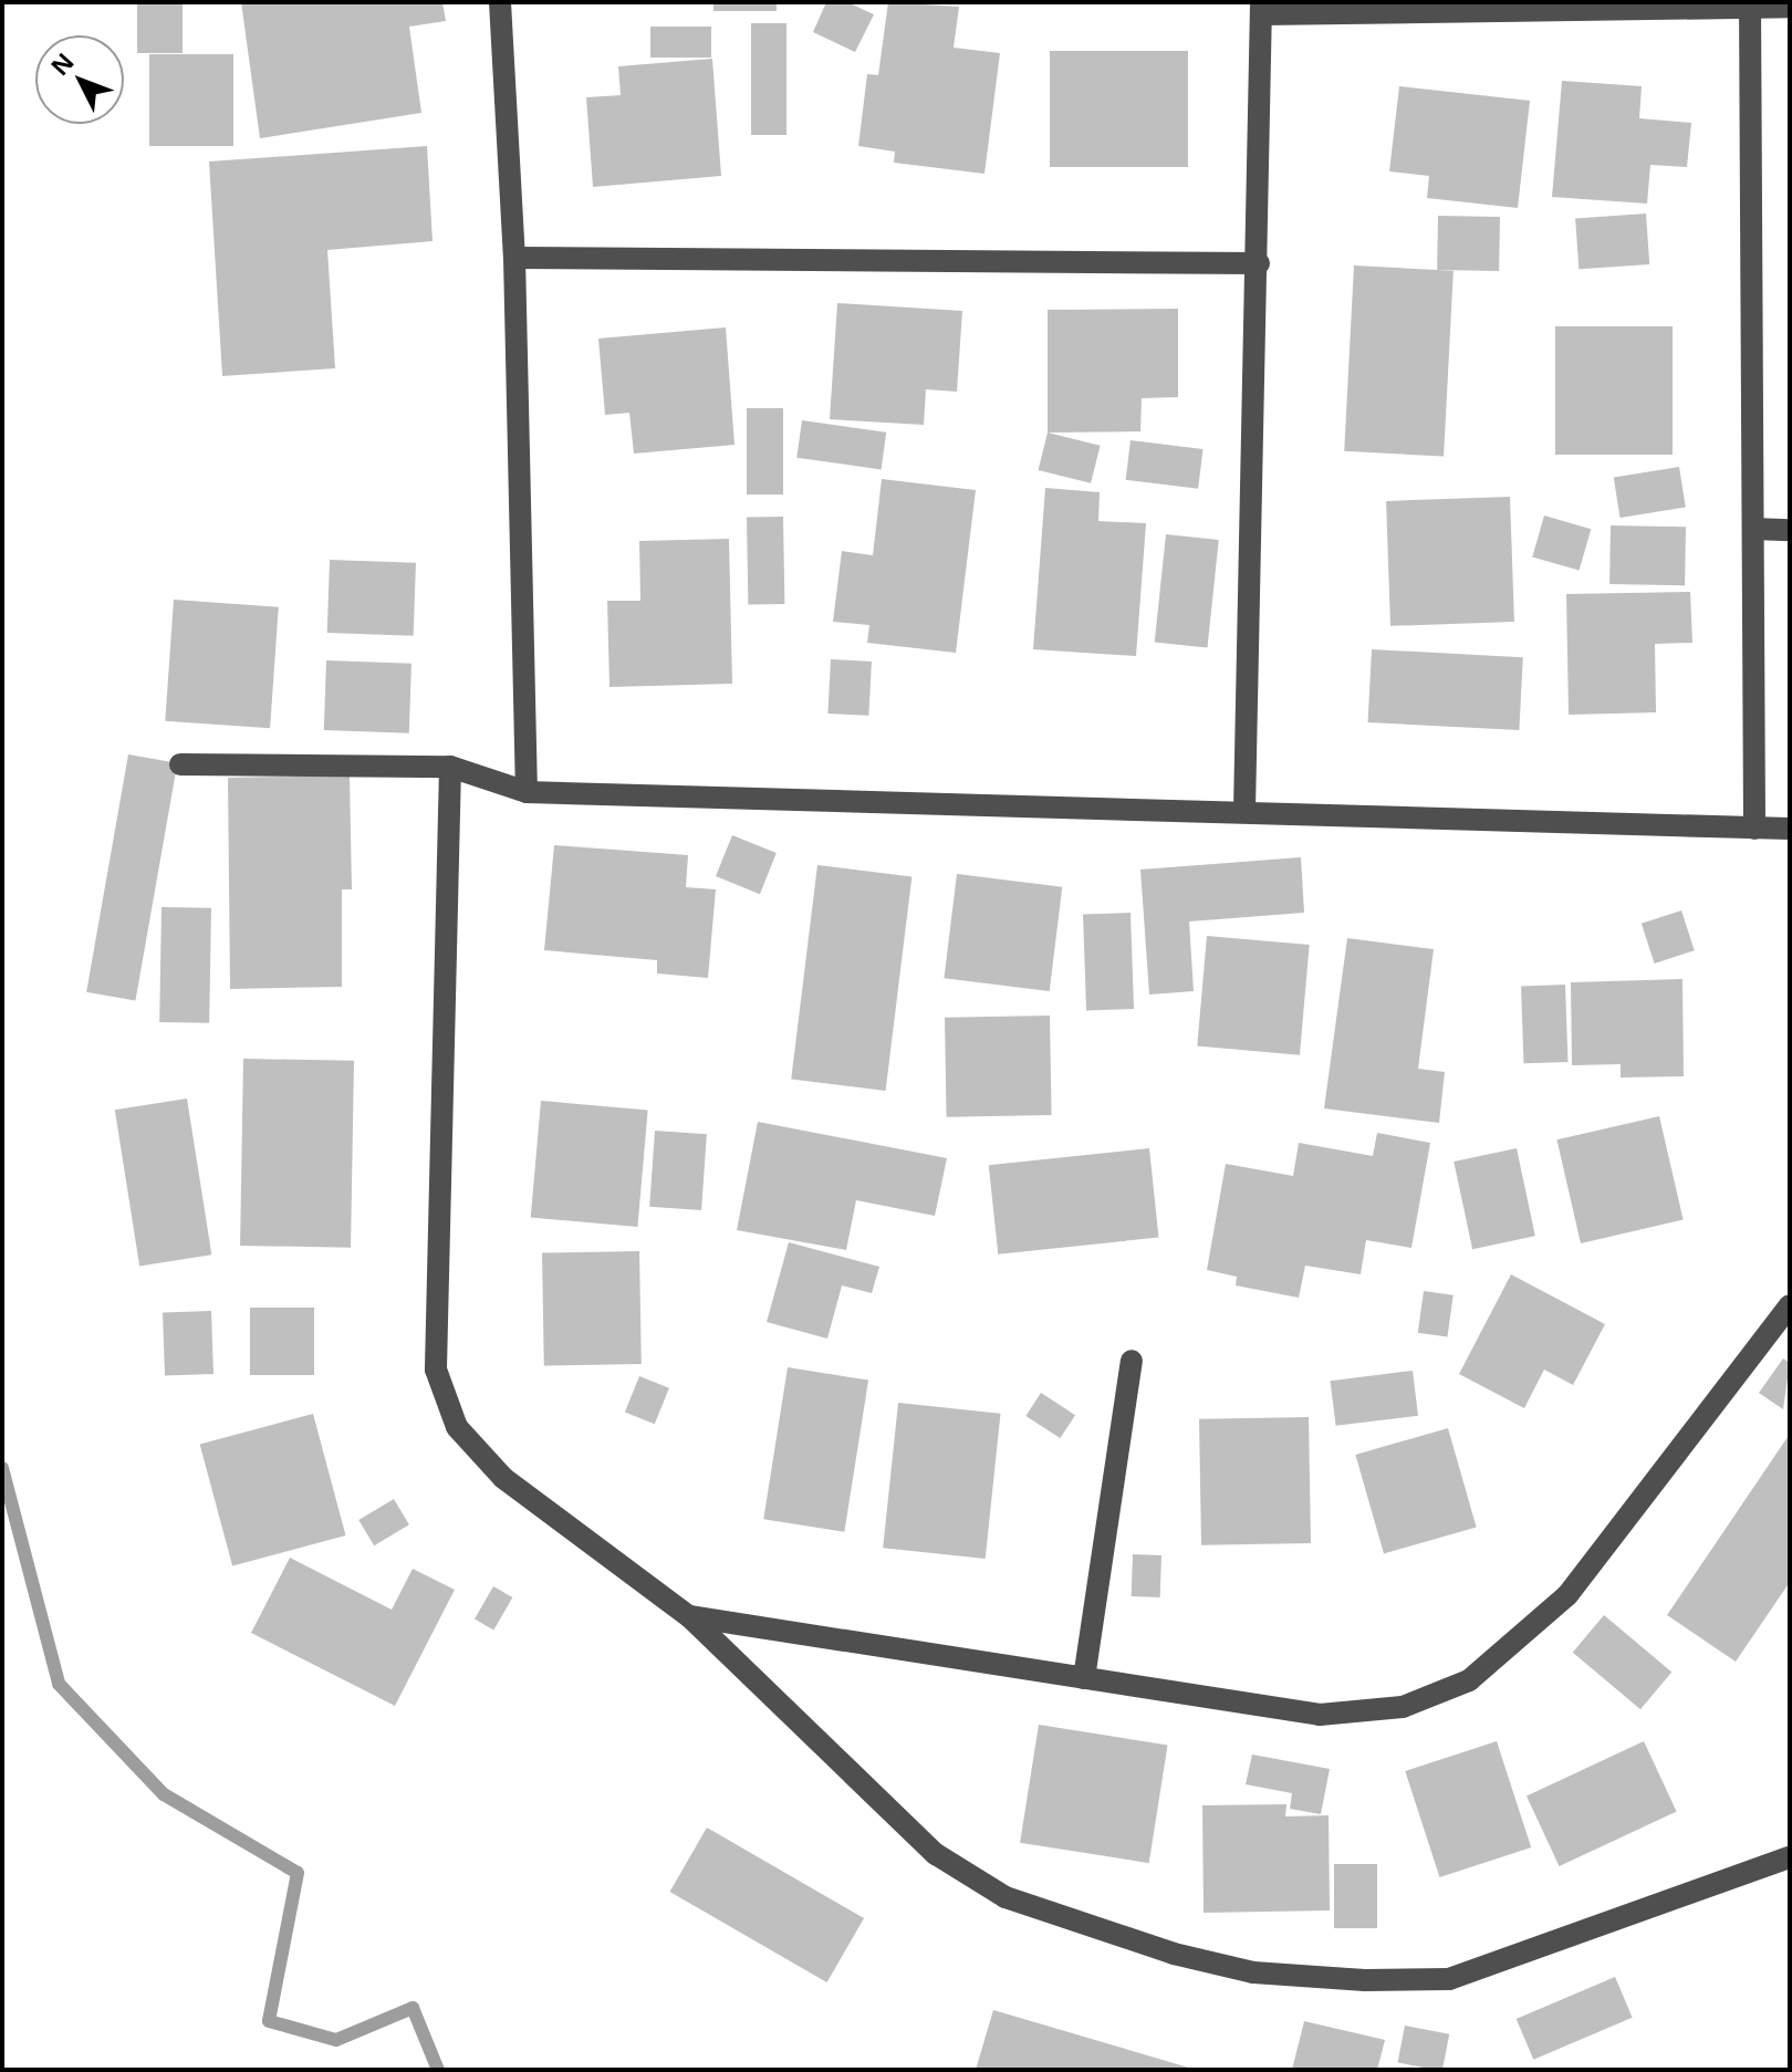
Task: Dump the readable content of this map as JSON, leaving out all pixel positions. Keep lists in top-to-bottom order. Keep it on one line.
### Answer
{"north":"top left"}
